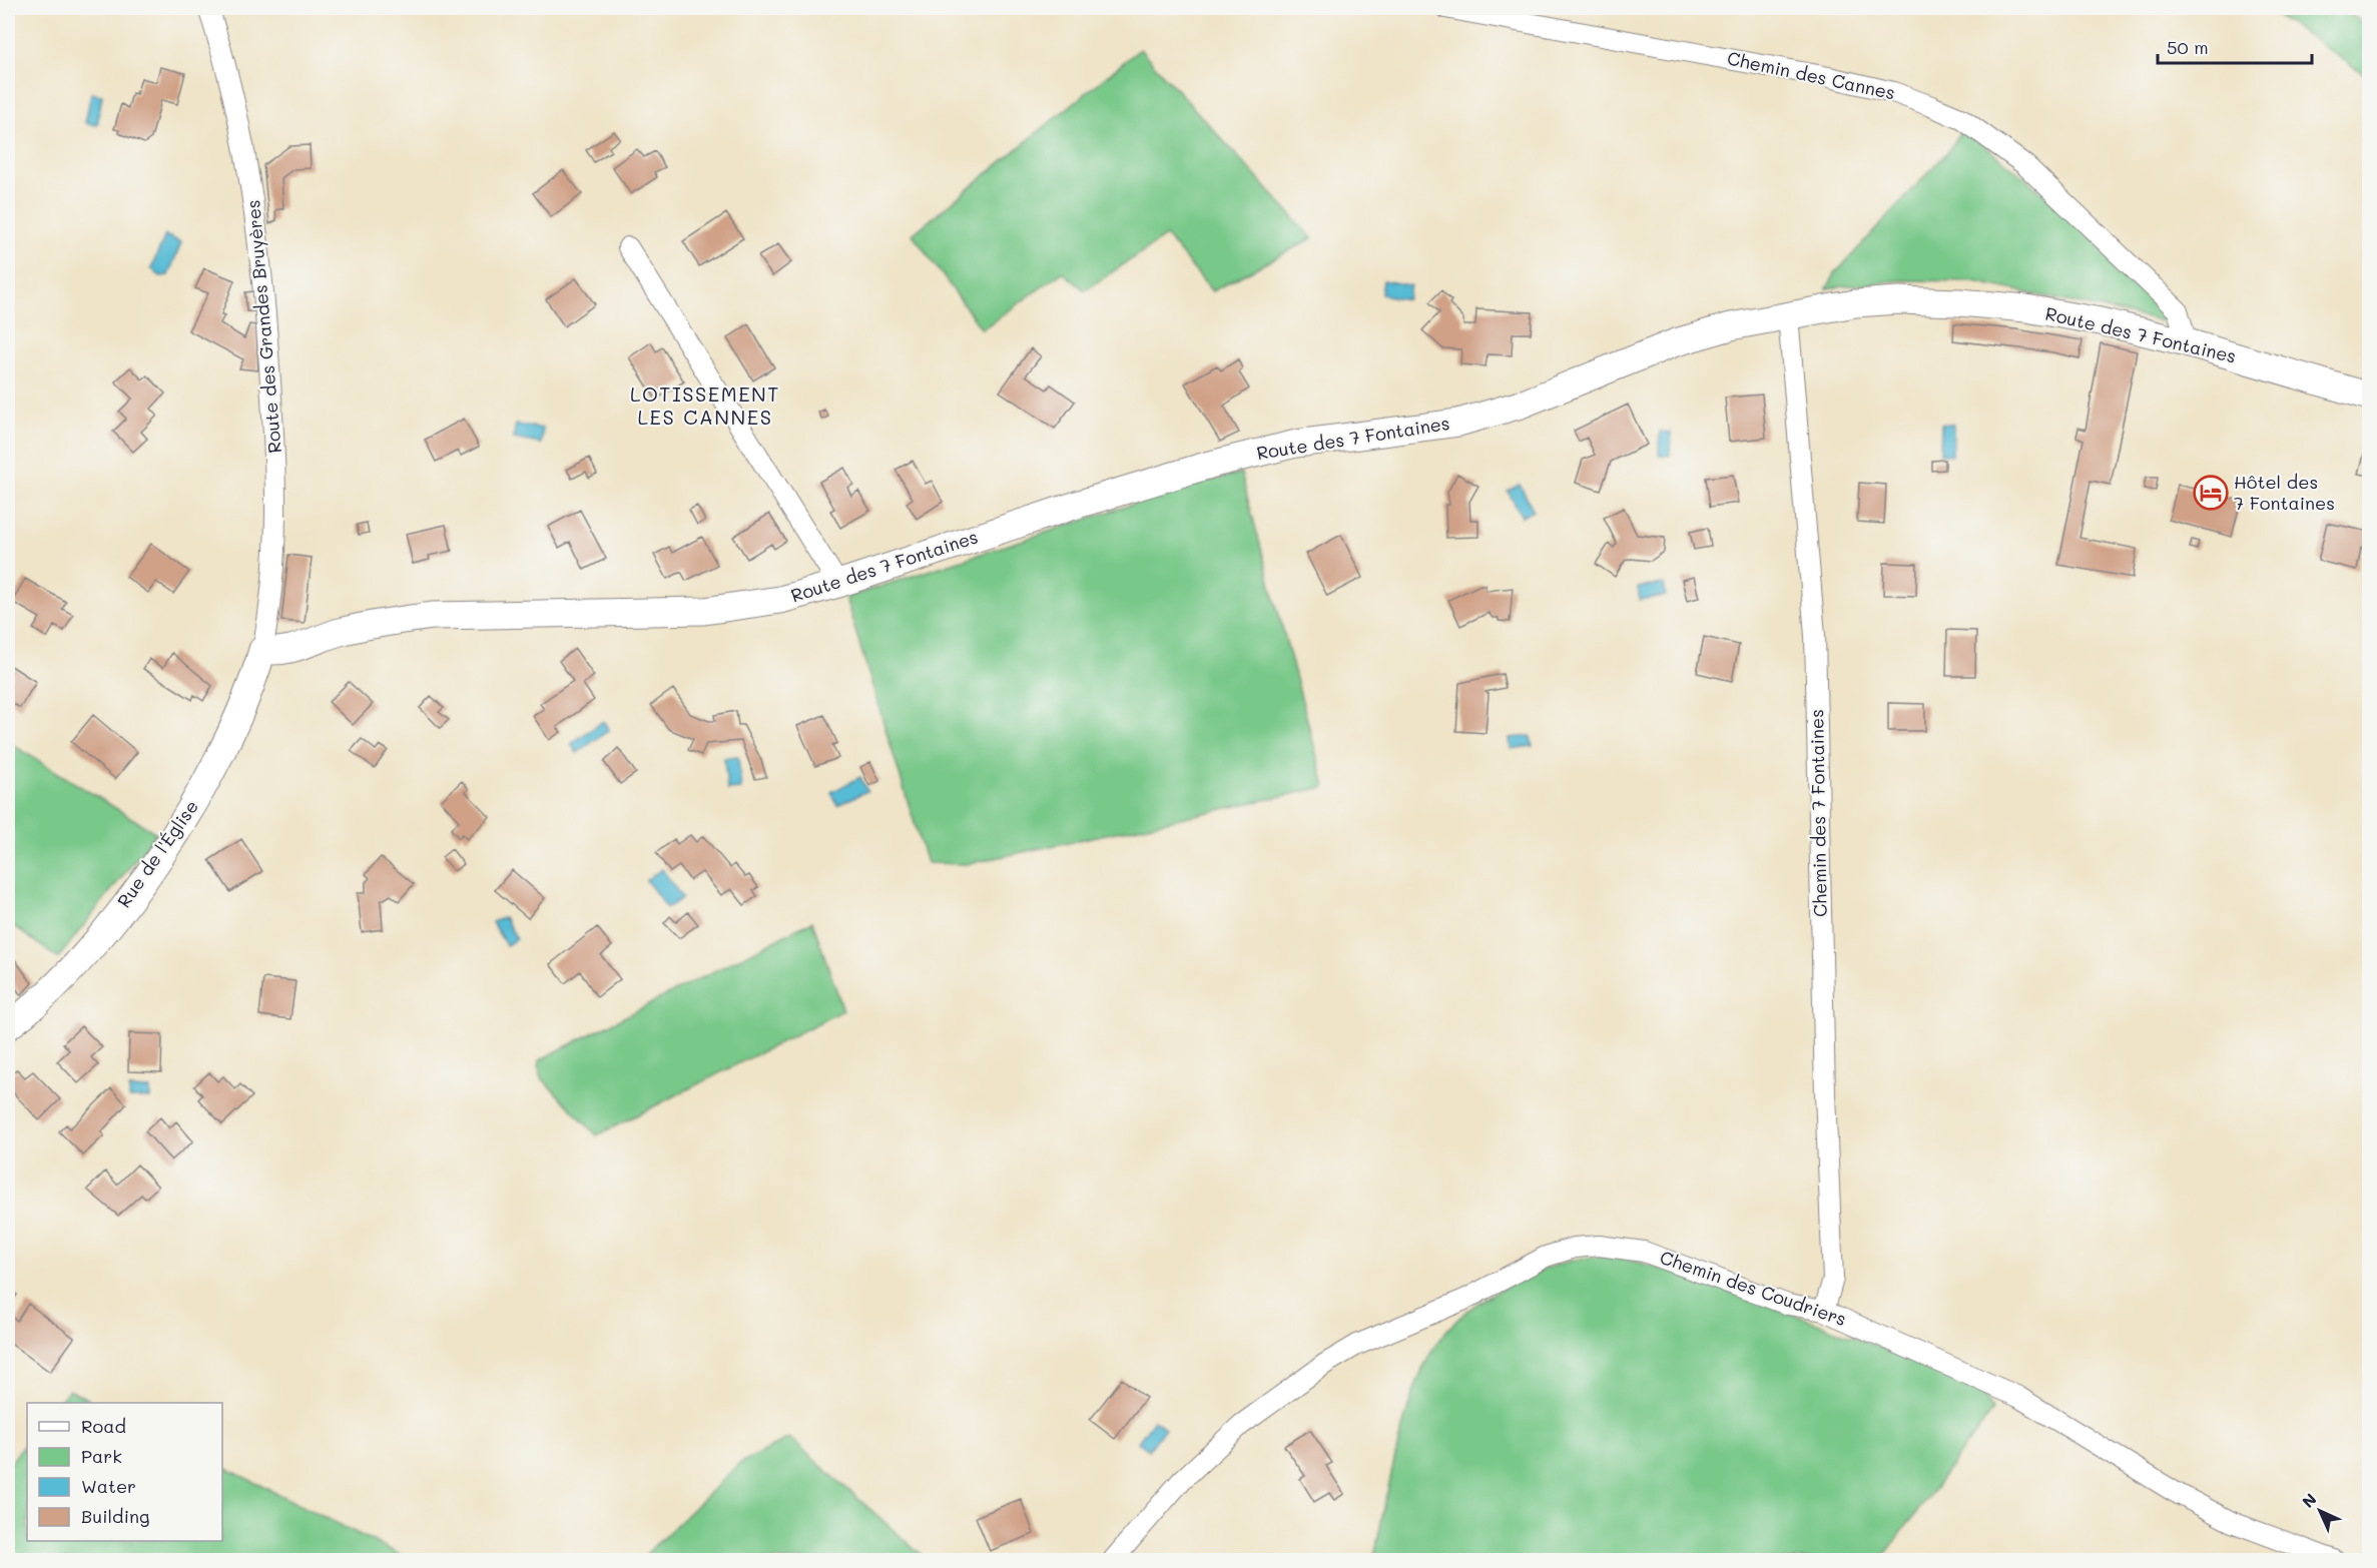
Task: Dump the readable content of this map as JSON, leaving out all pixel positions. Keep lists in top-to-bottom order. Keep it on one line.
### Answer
{"streets":{"street":["Chemin des Cannes","Route des Grandes Bruyères","Route des 7 Fontaines","Chemin des 7 Fontaines","Rue de l'Église","Chemin des Coudriers"]},"crossings":[["Chemin des Cannes","Route des 7 Fontaines"],["Route des Grandes Bruyères","Route des 7 Fontaines"],["Route des Grandes Bruyères","Rue de l'Église"],["Route des 7 Fontaines","Chemin des 7 Fontaines"],["Route des 7 Fontaines","Rue de l'Église"],["Chemin des 7 Fontaines","Chemin des Coudriers"]],"districts":["LOTISSEMENT LES CANNES"],"places":{"hotel":["Hôtel des 7 Fontaines"]},"legend":["Road","Park","Water","Building"],"scale_bar":"50 m","north":"top left"}
